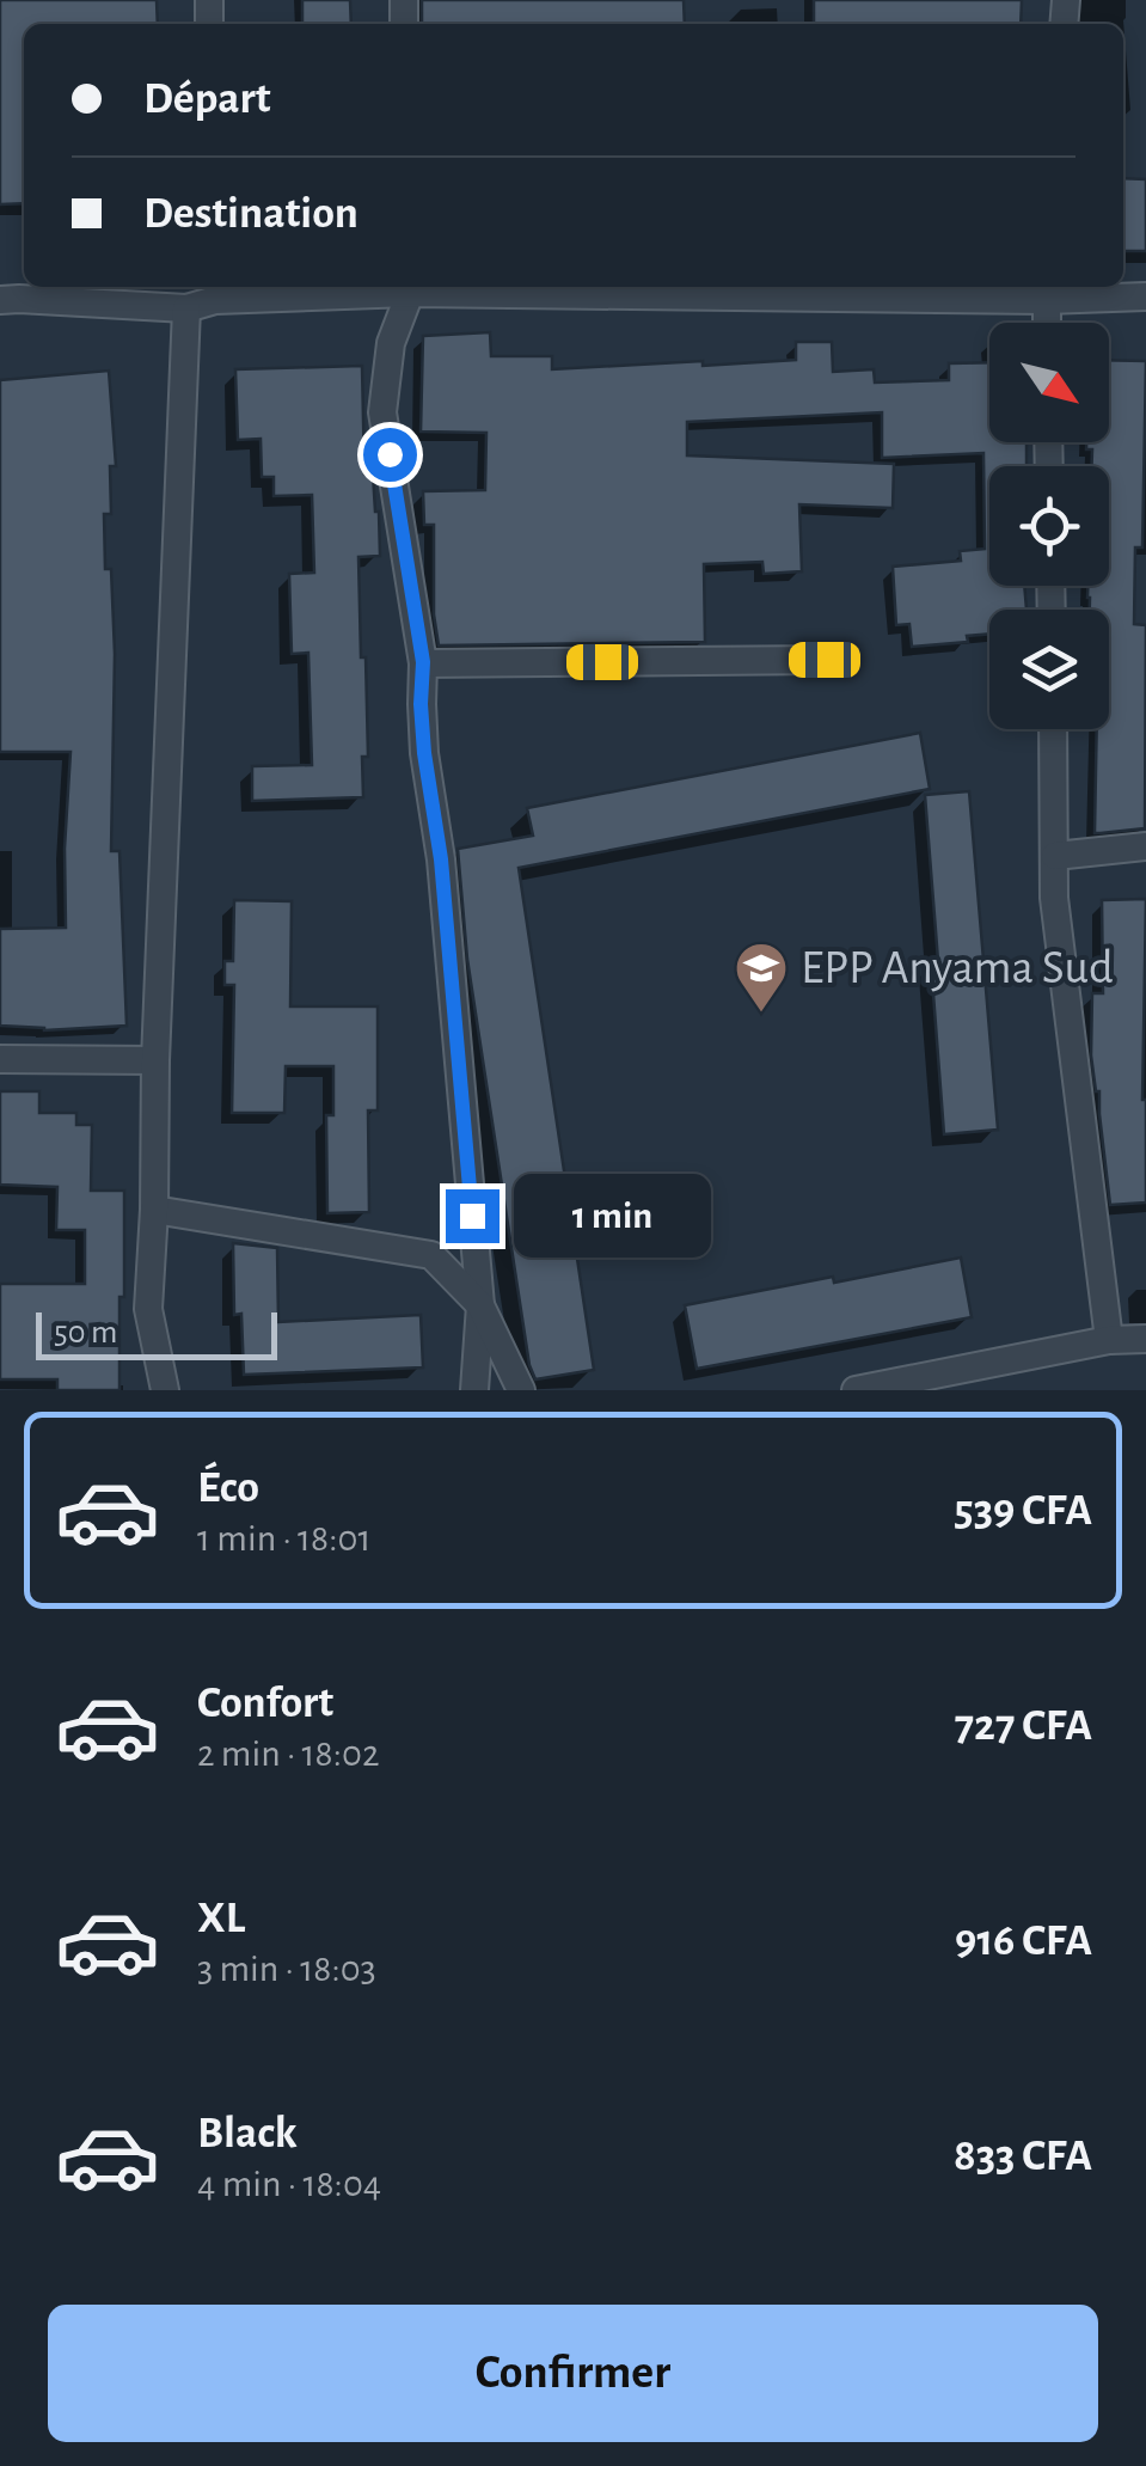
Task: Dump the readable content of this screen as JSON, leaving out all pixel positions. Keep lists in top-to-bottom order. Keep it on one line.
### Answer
{"places":{"school or university":["EPP Anyama Sud"]},"scale_bar":"50 m","north":"bottom right","page":{"banner":["Départ","Destination"],"bubble":"1 min","scale":"50 m","list":[{"name":"Éco","note":"1 min · 18:01","value":"539 CFA"},{"name":"Confort","note":"2 min · 18:02","value":"727 CFA"},{"name":"XL","note":"3 min · 18:03","value":"916 CFA"},{"name":"Black","note":"4 min · 18:04","value":"833 CFA"}],"buttons":"Confirmer"}}
